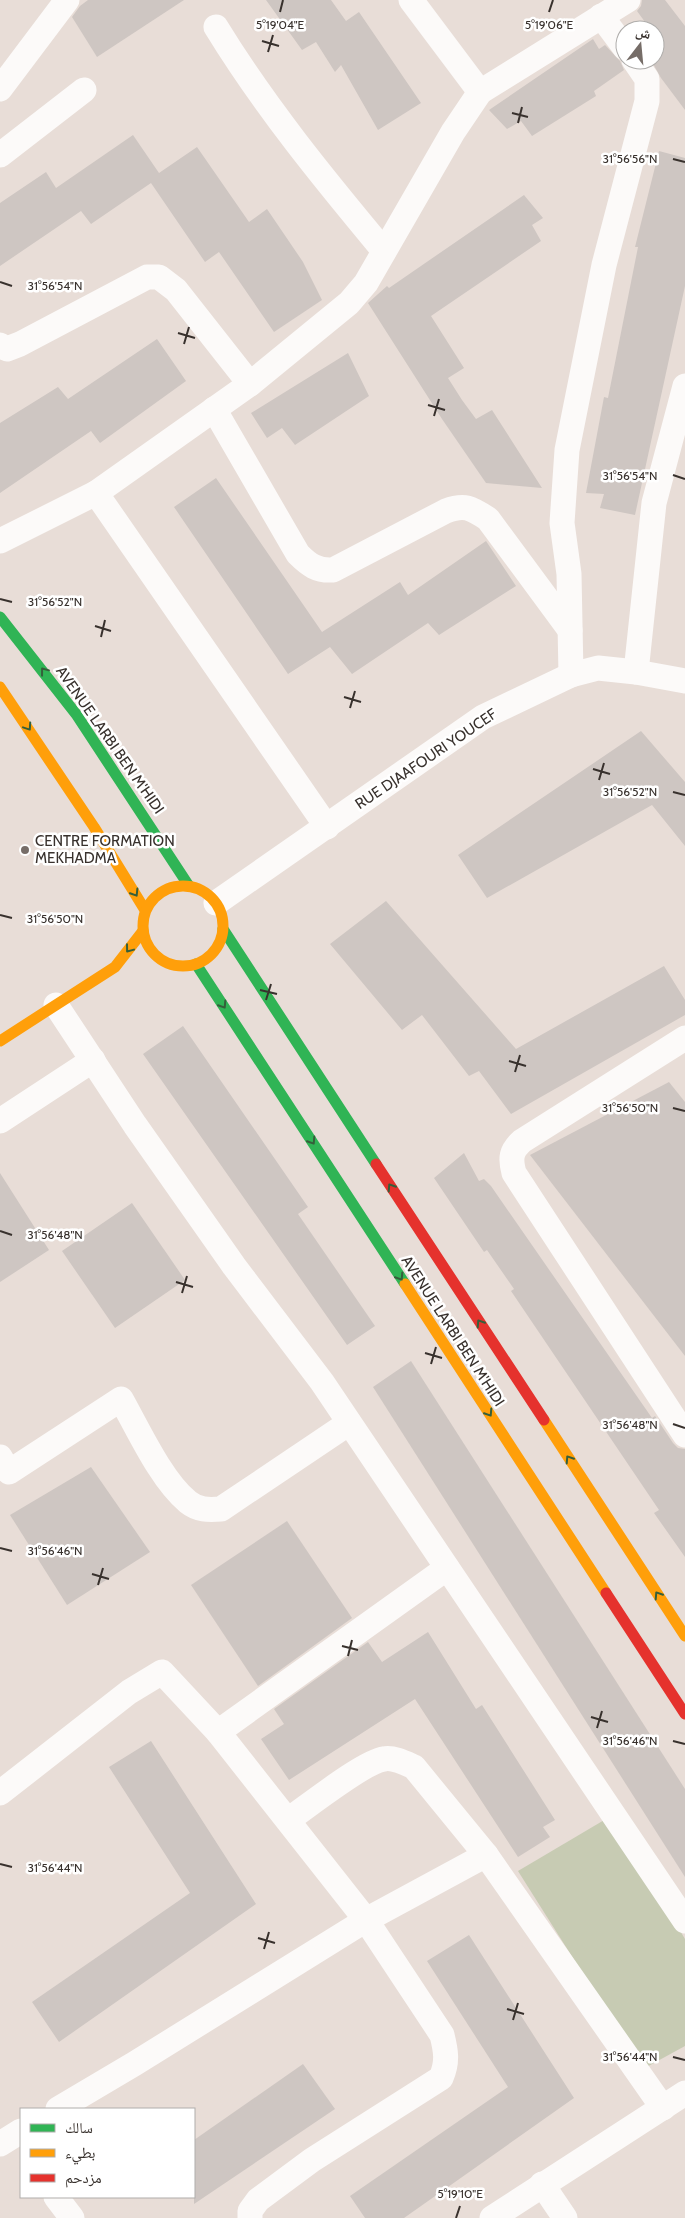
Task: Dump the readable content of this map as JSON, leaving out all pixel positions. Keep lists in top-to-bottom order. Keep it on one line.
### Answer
{"streets":{"main road":["AVENUE LARBI BEN M'HIDI"],"street":["RUE DJAAFOURI YOUCEF"]},"crossings":[["AVENUE LARBI BEN M'HIDI","RUE DJAAFOURI YOUCEF"]],"places":["CENTRE FORMATION MEKHADMA"],"legend":["سالك","بطيء","مزدحم"],"north":"top","coordinates":["5°19'04\"E","5°19'06\"E","31°56'56\"N","31°56'54\"N","31°56'52\"N","31°56'50\"N","31°56'48\"N","31°56'46\"N","31°56'44\"N","5°19'10\"E"]}
